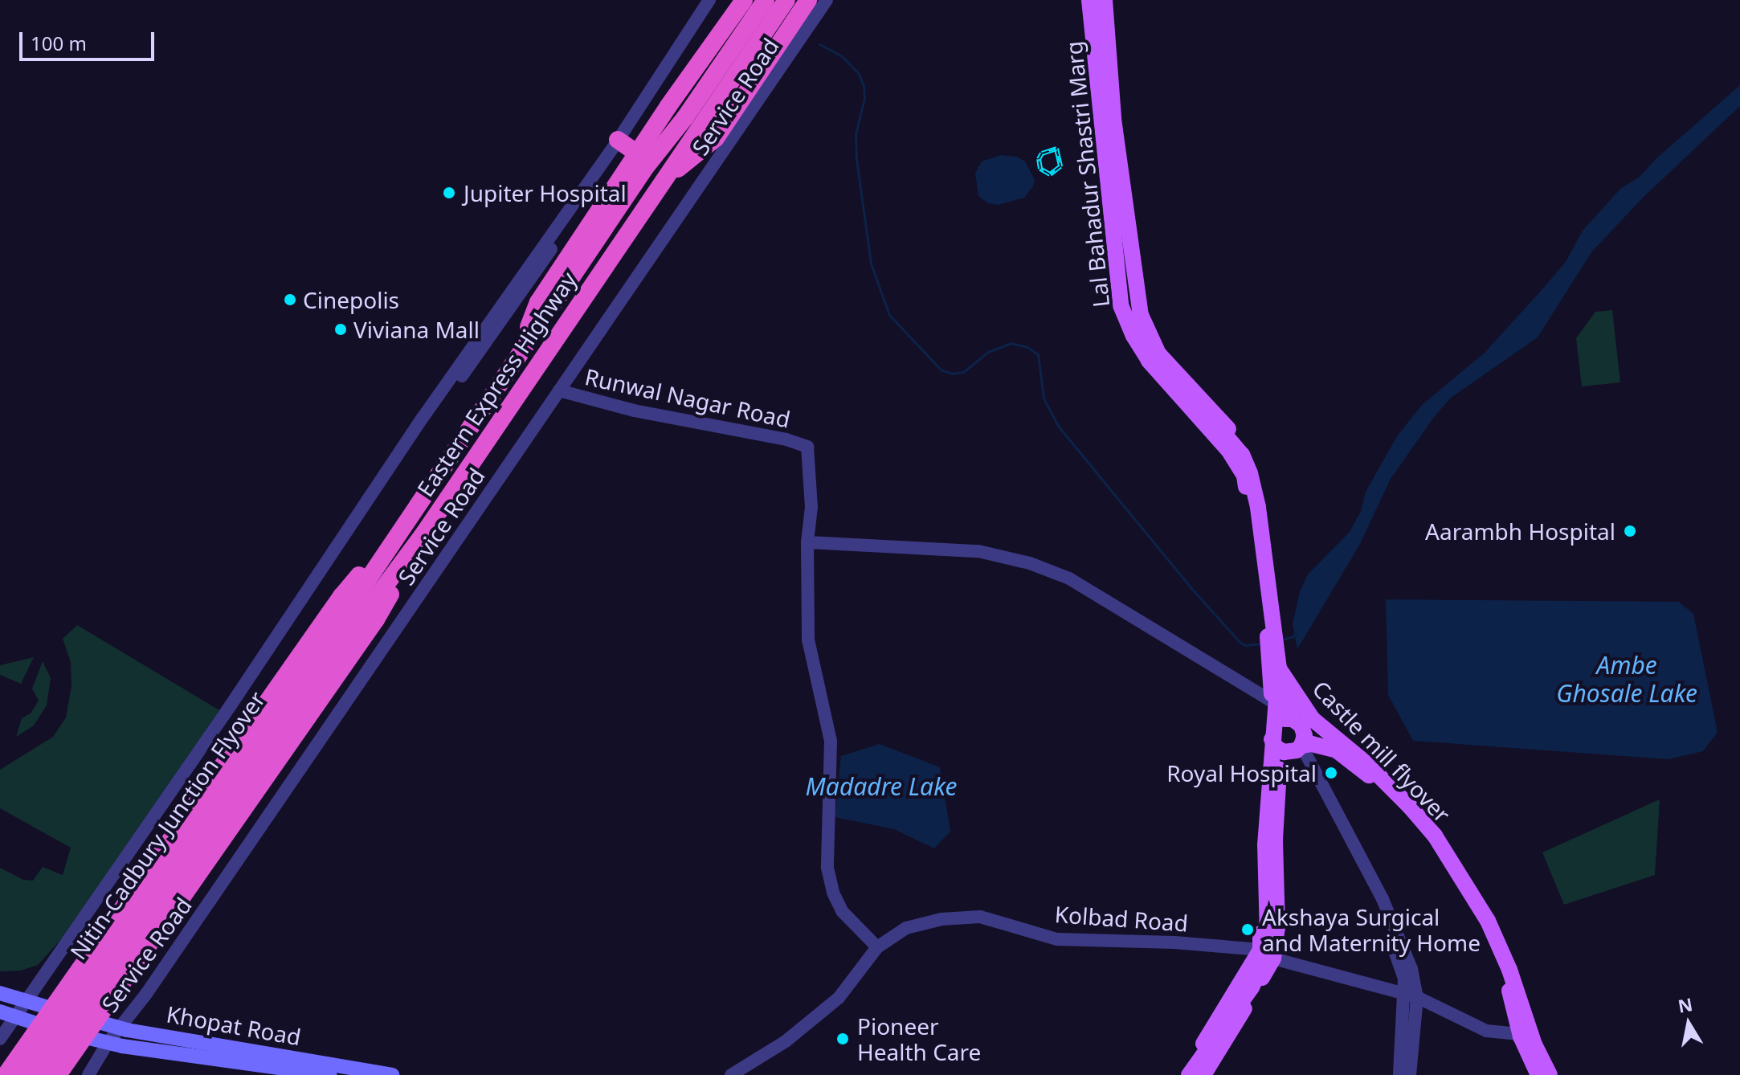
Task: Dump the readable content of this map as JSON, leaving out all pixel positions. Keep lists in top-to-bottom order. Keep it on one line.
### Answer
{"streets":{"highway":["Eastern Express Highway","Nitin-Cadbury Junction Flyover"],"main road":["Lal Bahadur Shastri Marg","Castle mill flyover","Khopat Road"],"street":["Service Road","Runwal Nagar Road","Kolbad Road"]},"crossings":[["Service Road","Runwal Nagar Road"],["Service Road","Khopat Road"],["Lal Bahadur Shastri Marg","Castle mill flyover"],["Lal Bahadur Shastri Marg","Kolbad Road"],["Eastern Express Highway","Nitin-Cadbury Junction Flyover"]],"water":["Ambe Ghosale Lake","Madadre Lake"],"places":["Jupiter Hospital","Cinepolis","Viviana Mall","Aarambh Hospital","Royal Hospital","Akshaya Surgical and Maternity Home","Pioneer Health Care"],"scale_bar":"100 m","north":"top"}
